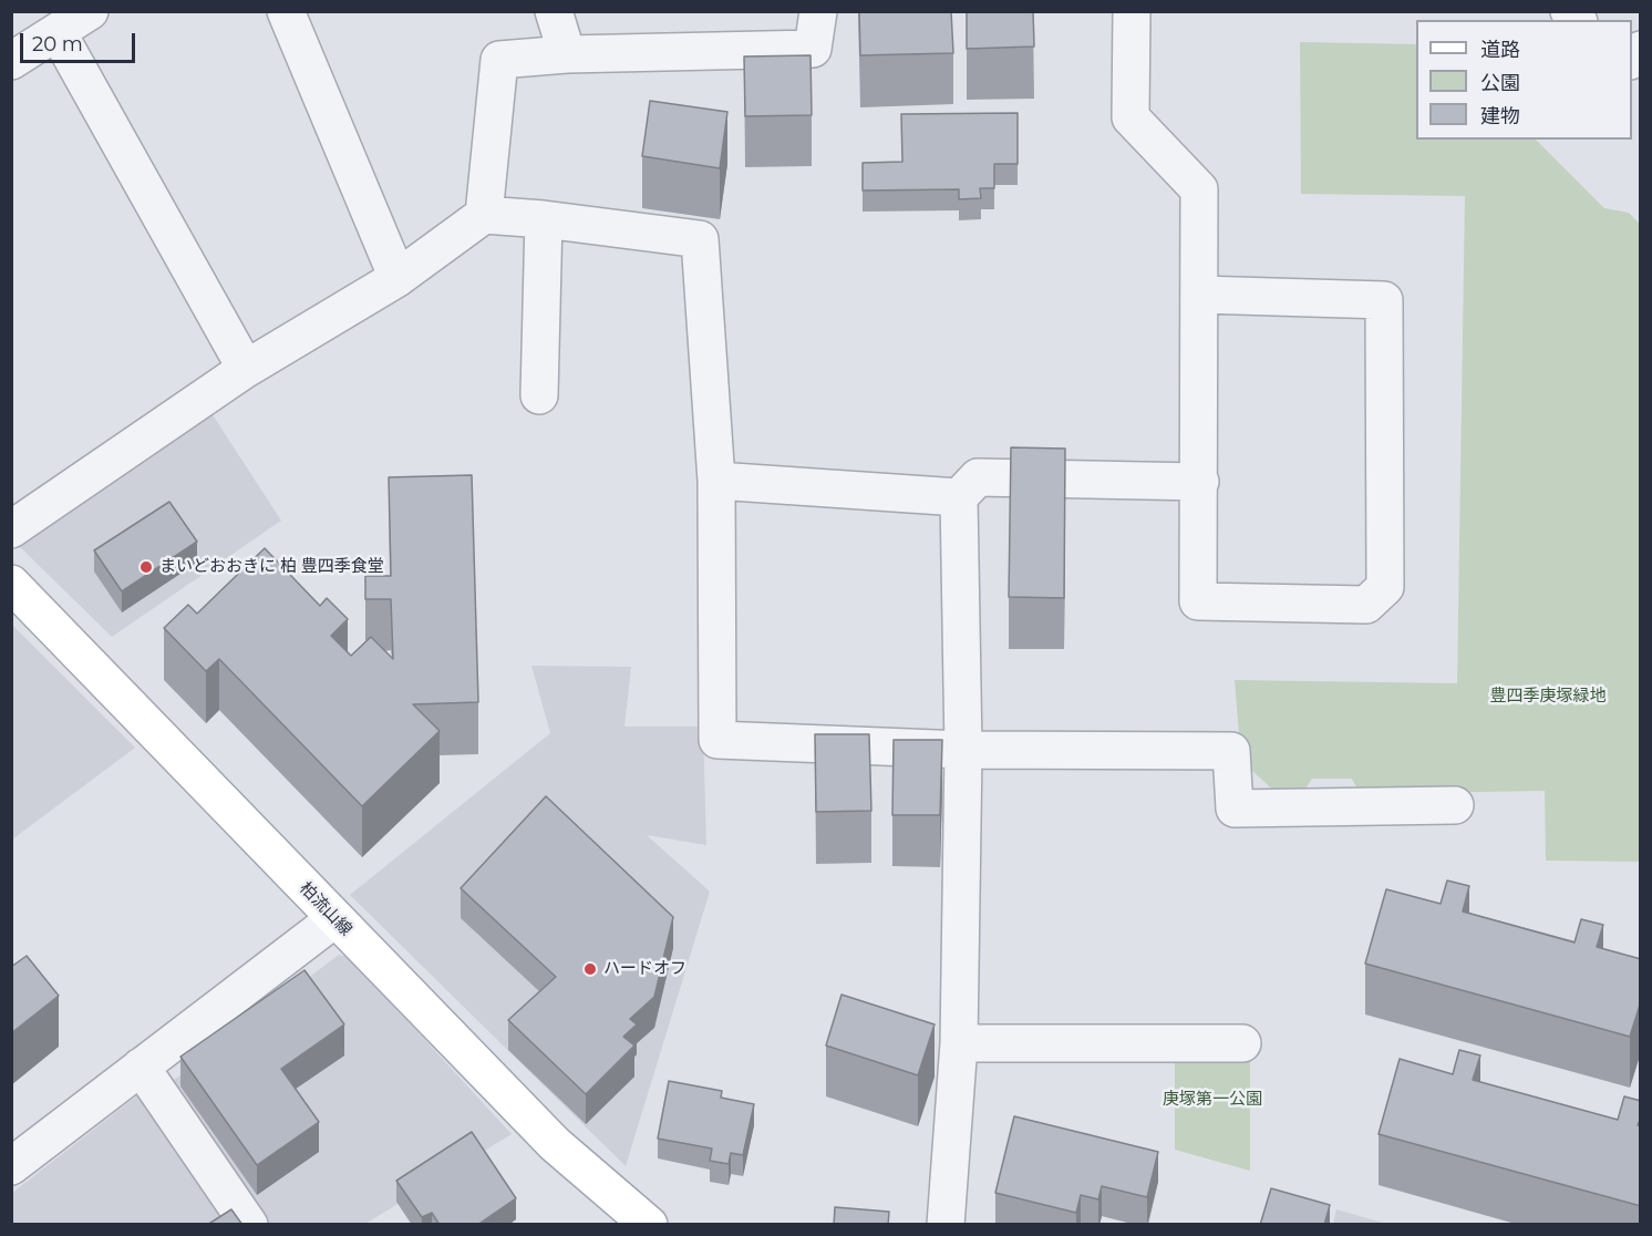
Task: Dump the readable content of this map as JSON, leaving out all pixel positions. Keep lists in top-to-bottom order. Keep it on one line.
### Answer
{"streets":{"main road":["柏流山線"]},"parks":["豊四季庚塚緑地","庚塚第一公園"],"places":["まいどおおきに 柏 豊四季食堂","ハードオフ"],"legend":["道路","公園","建物"],"scale_bar":"20 m"}
